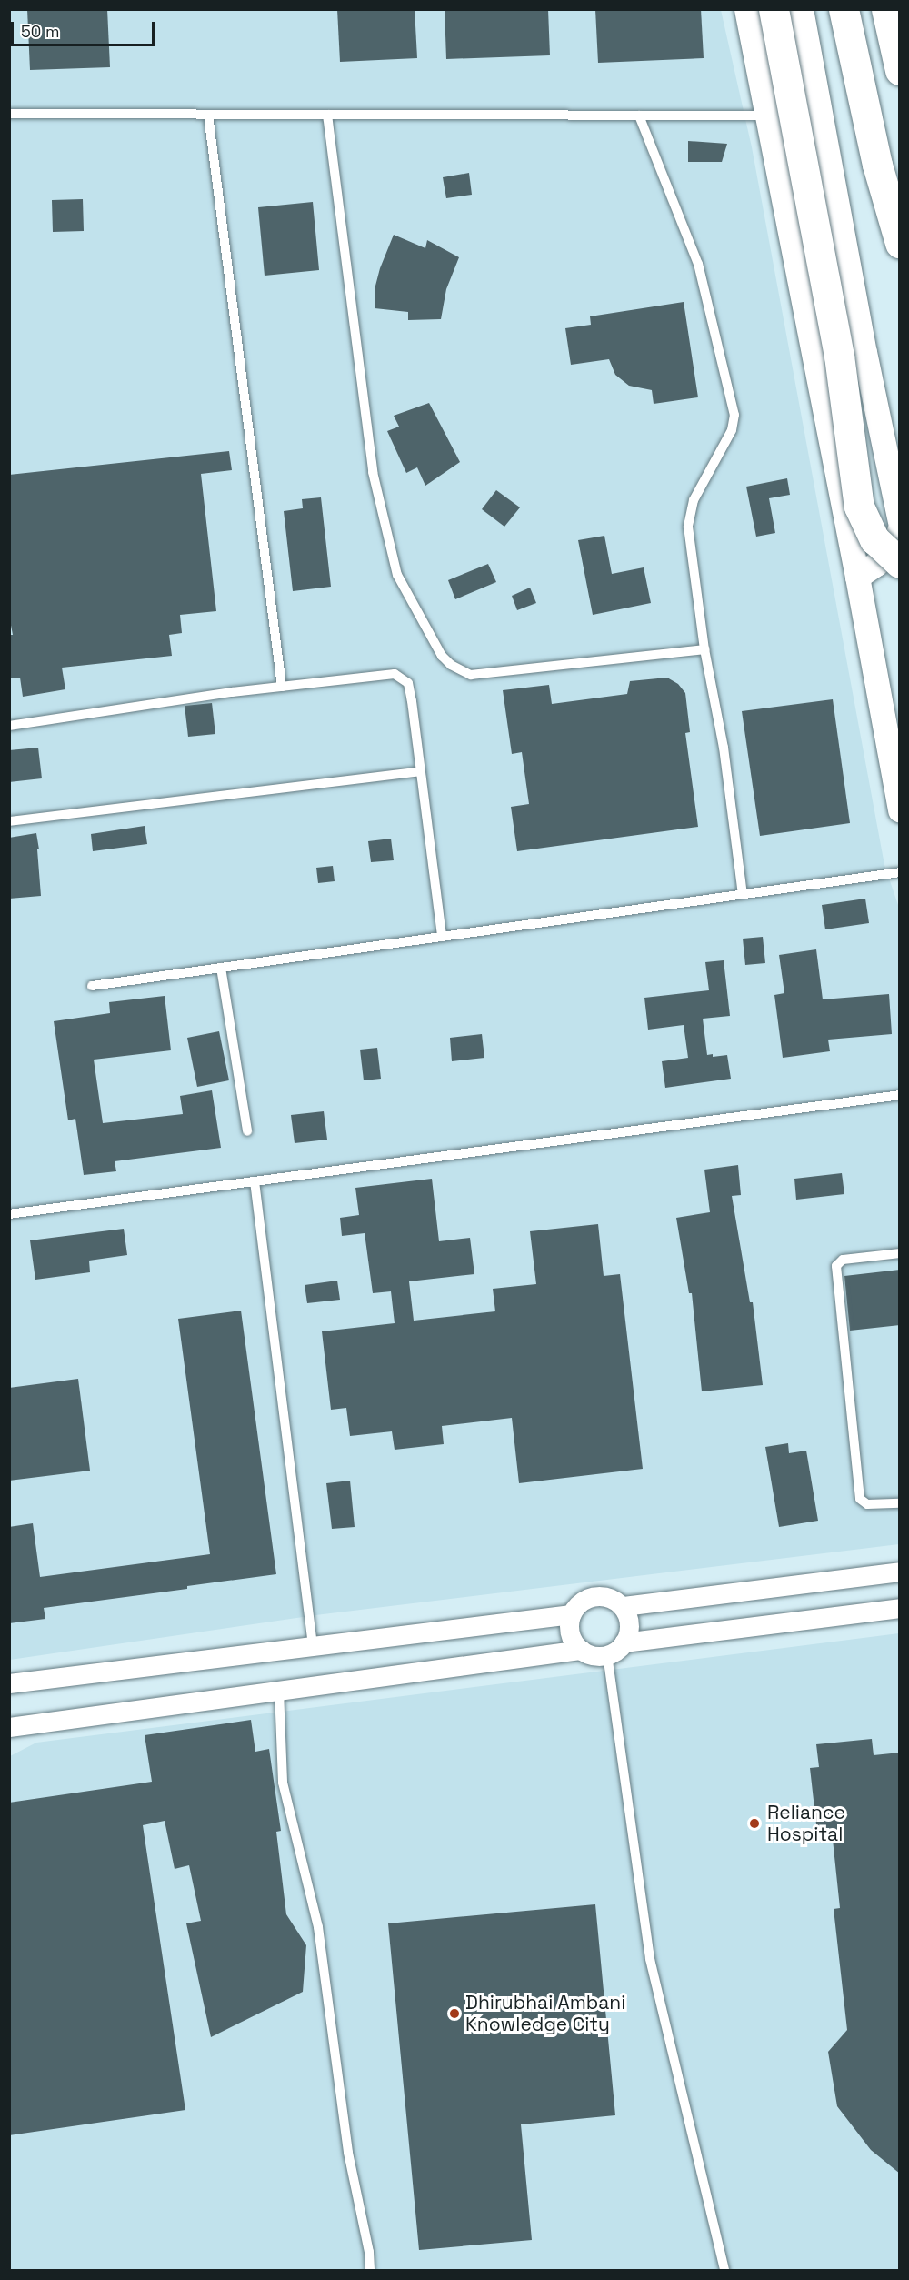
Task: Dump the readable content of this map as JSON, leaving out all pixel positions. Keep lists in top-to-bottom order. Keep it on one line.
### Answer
{"places":["Reliance Hospital","Dhirubhai Ambani Knowledge City"],"scale_bar":"50 m"}
